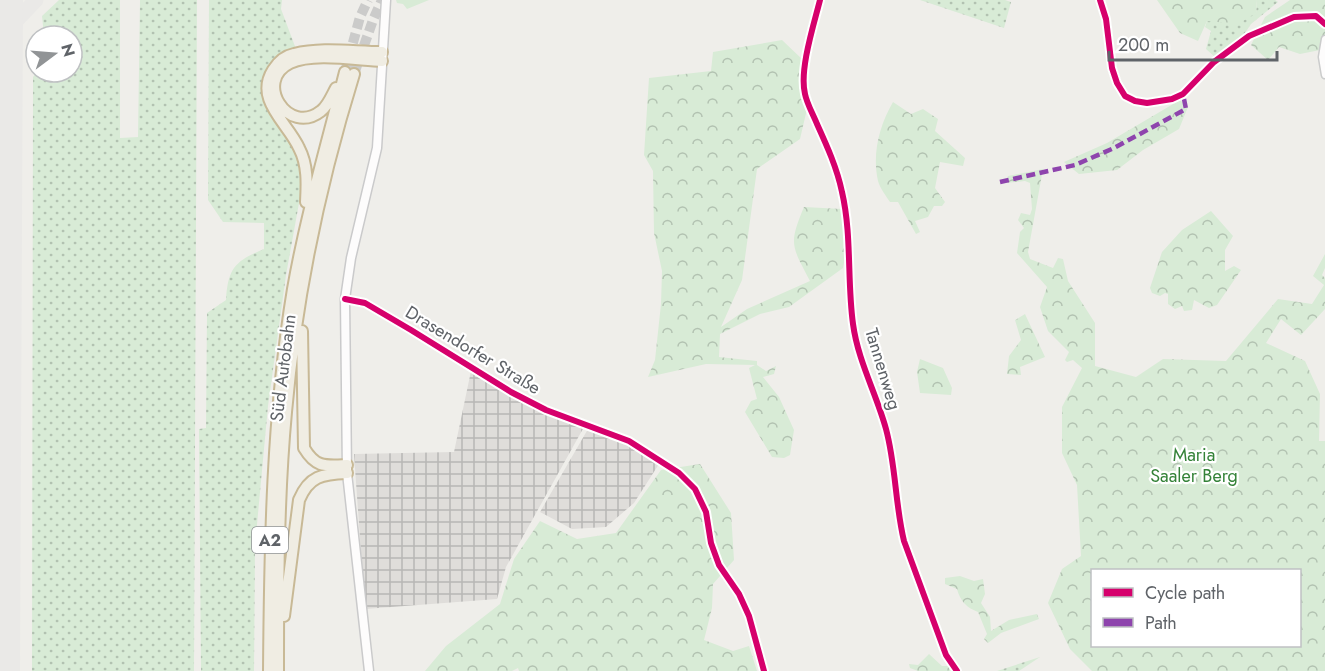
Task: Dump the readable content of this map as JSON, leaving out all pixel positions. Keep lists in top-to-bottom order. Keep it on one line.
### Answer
{"streets":{"highway":["Süd Autobahn","A2"],"street":["Drasendorfer Straße","Tannenweg"]},"parks":["Maria Saaler Berg"],"legend":["Cycle path","Path"],"scale_bar":"200 m","north":"right"}
